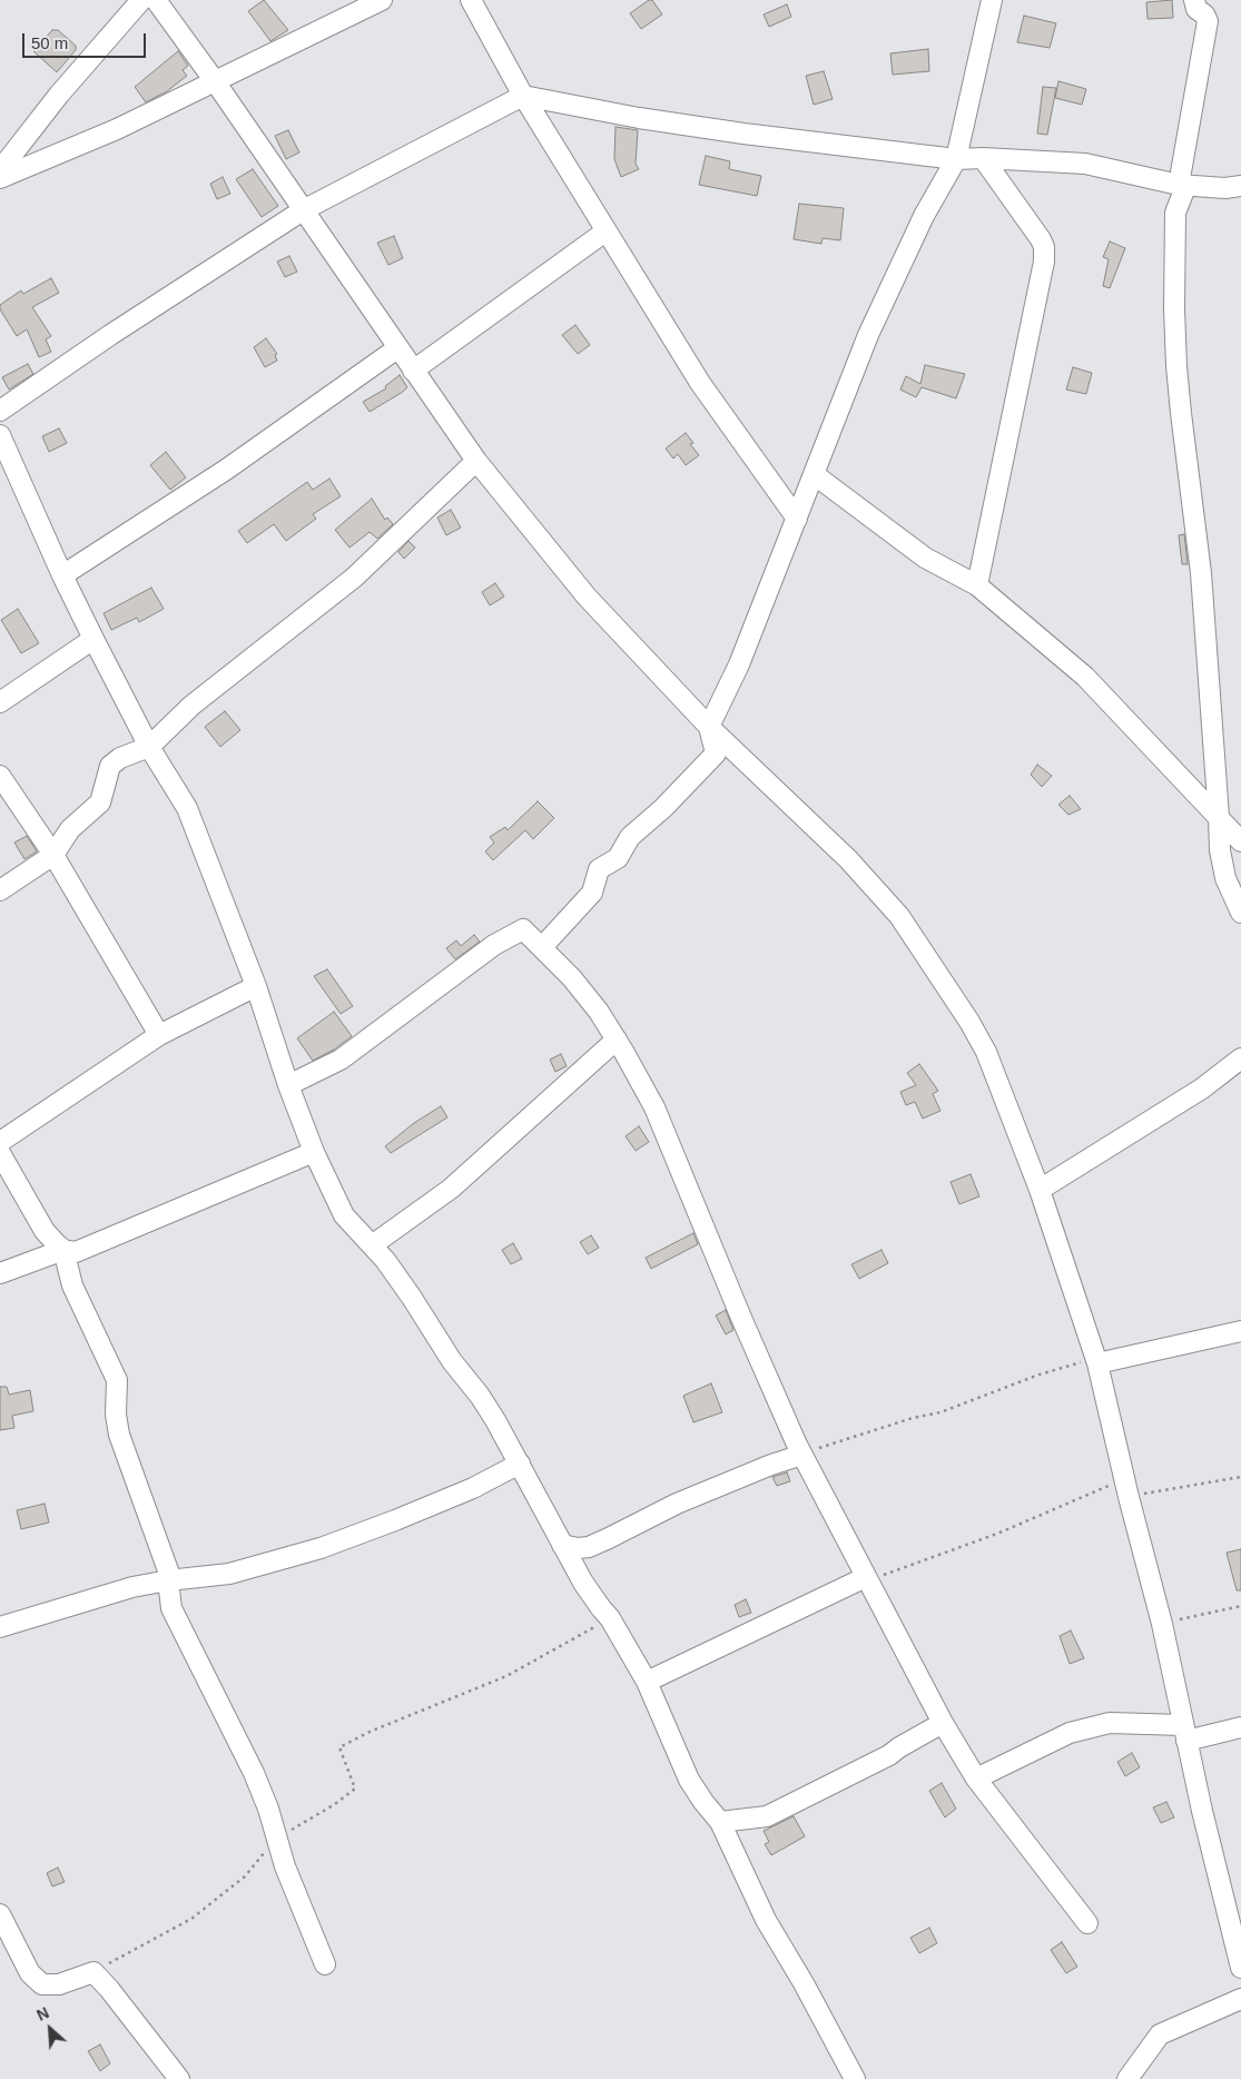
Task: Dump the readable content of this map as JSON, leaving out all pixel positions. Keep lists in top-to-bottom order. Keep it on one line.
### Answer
{"scale_bar":"50 m","north":"top left"}
